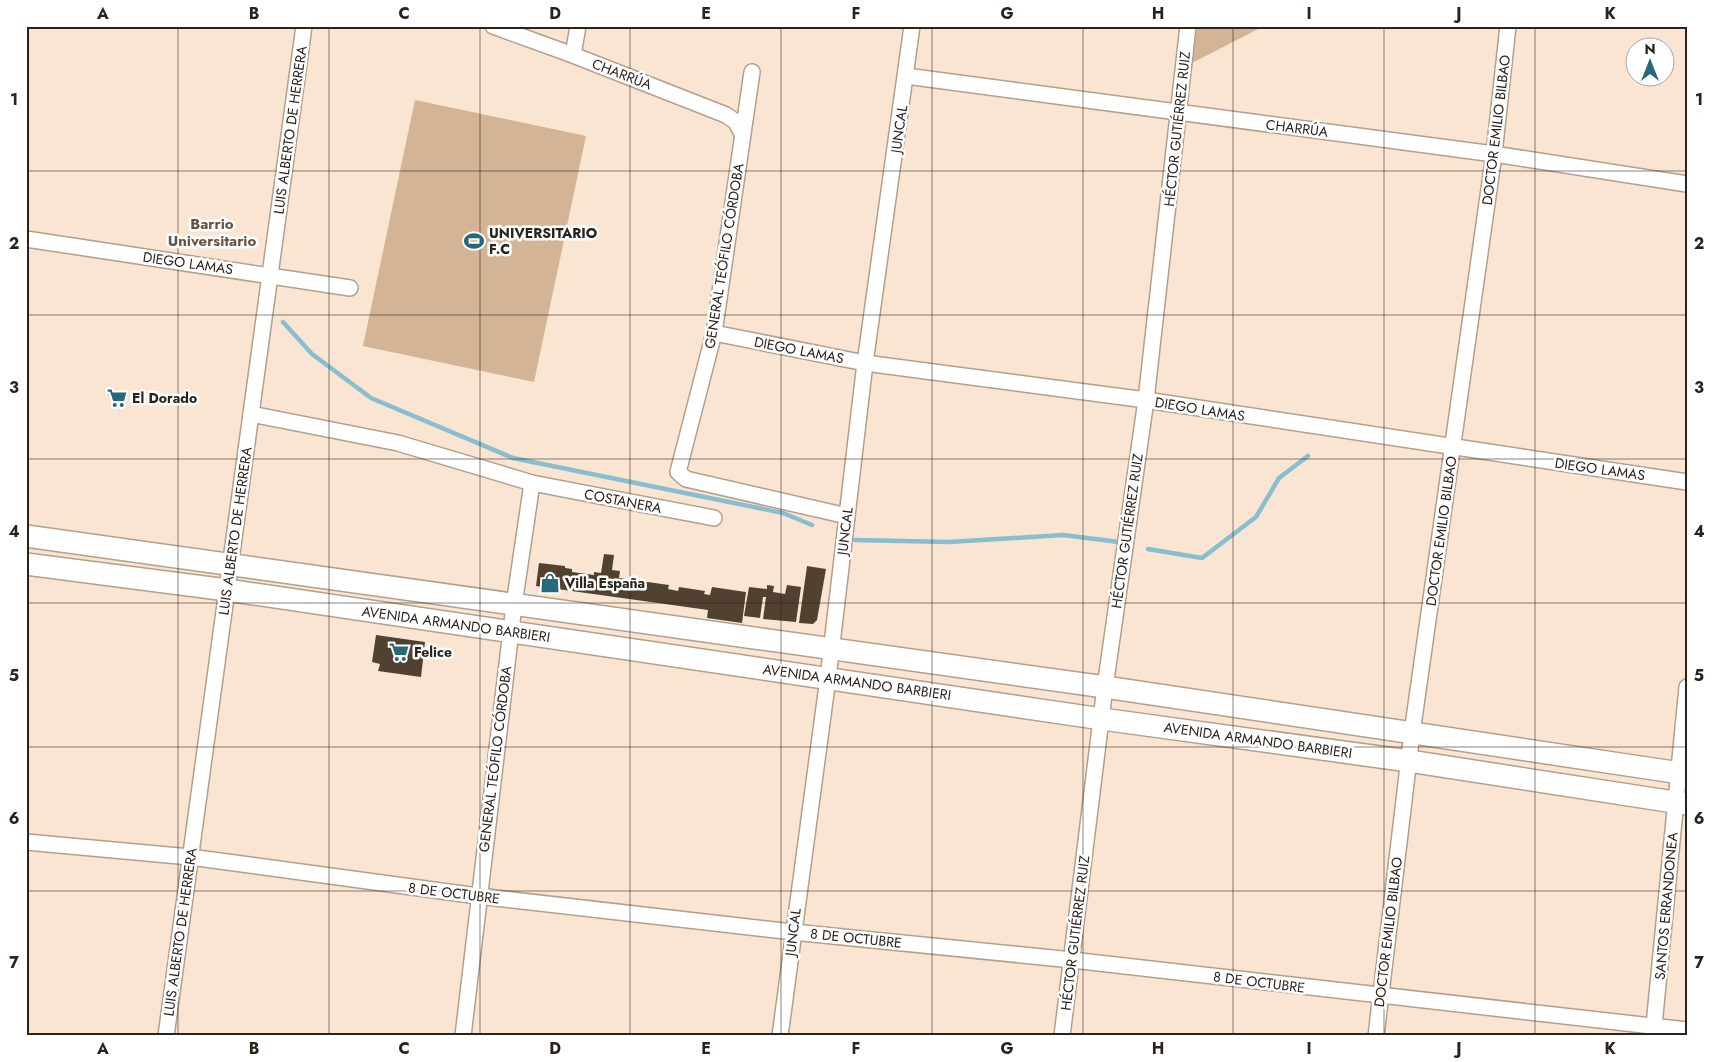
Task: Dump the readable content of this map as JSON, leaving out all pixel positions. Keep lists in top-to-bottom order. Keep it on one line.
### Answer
{"streets":{"street":["CHARRÚA","JUNCAL","HÉCTOR GUTIÉRREZ RUIZ","LUIS ALBERTO DE HERRERA","DOCTOR EMILIO BILBAO","GENERAL TEÓFILO CÓRDOBA","DIEGO LAMAS","COSTANERA","AVENIDA ARMANDO BARBIERI","8 DE OCTUBRE","SANTOS ERRANDONEA"]},"crossings":[["CHARRÚA","JUNCAL"],["CHARRÚA","HÉCTOR GUTIÉRREZ RUIZ"],["CHARRÚA","DOCTOR EMILIO BILBAO"],["CHARRÚA","GENERAL TEÓFILO CÓRDOBA"],["JUNCAL","GENERAL TEÓFILO CÓRDOBA"],["JUNCAL","DIEGO LAMAS"],["JUNCAL","AVENIDA ARMANDO BARBIERI"],["JUNCAL","8 DE OCTUBRE"],["HÉCTOR GUTIÉRREZ RUIZ","DIEGO LAMAS"],["HÉCTOR GUTIÉRREZ RUIZ","AVENIDA ARMANDO BARBIERI"],["HÉCTOR GUTIÉRREZ RUIZ","8 DE OCTUBRE"],["LUIS ALBERTO DE HERRERA","DIEGO LAMAS"],["LUIS ALBERTO DE HERRERA","COSTANERA"],["LUIS ALBERTO DE HERRERA","AVENIDA ARMANDO BARBIERI"],["LUIS ALBERTO DE HERRERA","8 DE OCTUBRE"],["DOCTOR EMILIO BILBAO","DIEGO LAMAS"],["DOCTOR EMILIO BILBAO","AVENIDA ARMANDO BARBIERI"],["DOCTOR EMILIO BILBAO","8 DE OCTUBRE"],["GENERAL TEÓFILO CÓRDOBA","DIEGO LAMAS"],["GENERAL TEÓFILO CÓRDOBA","COSTANERA"],["GENERAL TEÓFILO CÓRDOBA","AVENIDA ARMANDO BARBIERI"],["GENERAL TEÓFILO CÓRDOBA","8 DE OCTUBRE"],["AVENIDA ARMANDO BARBIERI","SANTOS ERRANDONEA"],["8 DE OCTUBRE","SANTOS ERRANDONEA"]],"districts":["Barrio Universitario"],"places":{"sports":["UNIVERSITARIO F.C"],"supermarket":["El Dorado","Felice"],"shop":["Villa España"]},"north":"top","grid":{"columns":["A","B","C","D","E","F","G","H","I","J","K"],"rows":["1","2","3","4","5","6","7"]}}
